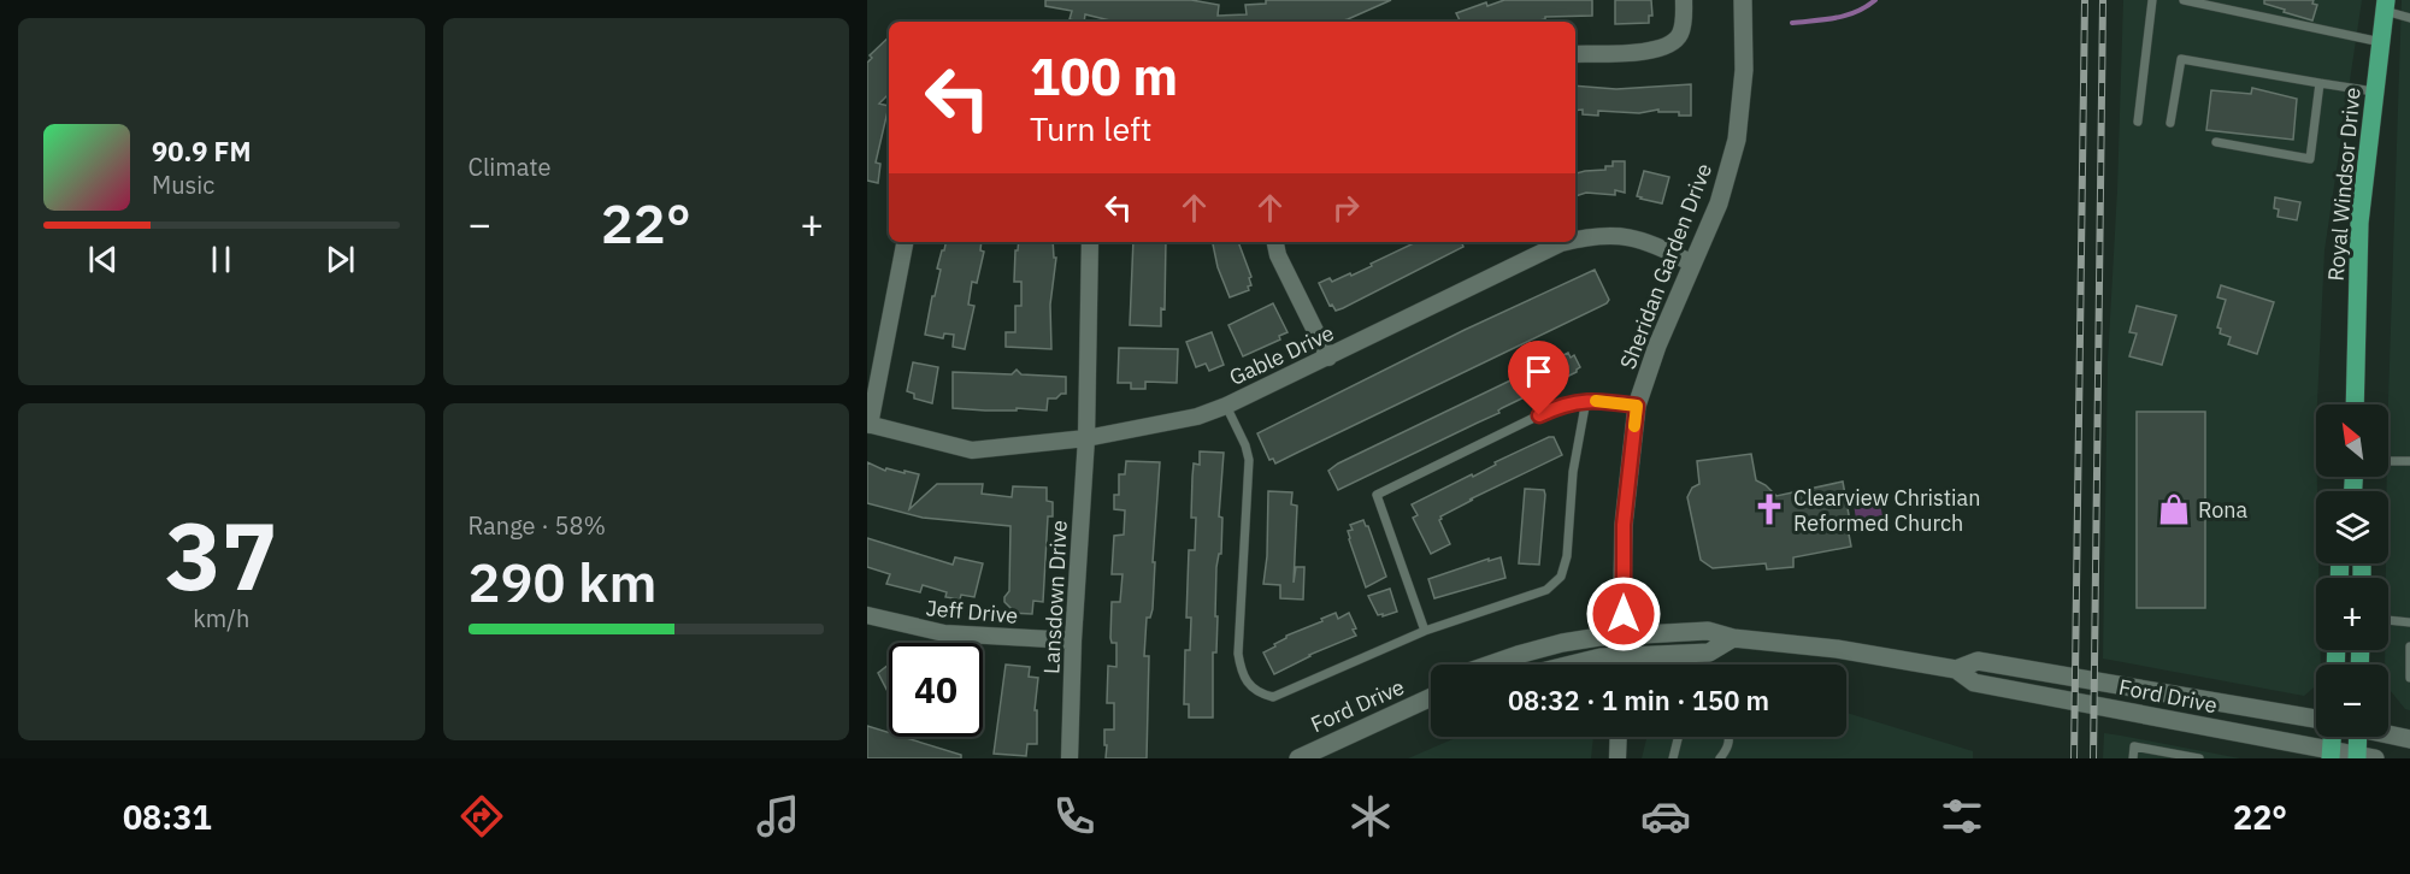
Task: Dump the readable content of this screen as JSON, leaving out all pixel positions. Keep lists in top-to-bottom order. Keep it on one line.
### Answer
{"streets":{"main road":["Royal Windsor Drive","Sheridan Garden Drive","Ford Drive"],"street":["Gable Drive","Lansdown Drive","Jeff Drive"]},"crossings":[["Sheridan Garden Drive","Gable Drive"],["Sheridan Garden Drive","Ford Drive"],["Gable Drive","Lansdown Drive"],["Lansdown Drive","Jeff Drive"]],"places":{"church":["Clearview Christian Reformed Church"],"shop":["Rona"]},"north":"top left","page":{"tile":["Climate",["37","km/h"],["Range · 58%","290 km"]],"turn":["100 m","Turn left"],"song":["90.9 FM","Music"],"heat":["−","22°","+"],"map_buttons":["+","−"],"limit":"40","trip":"08:32 · 1 min · 150 m","tabs":["08:31","22°"]}}
